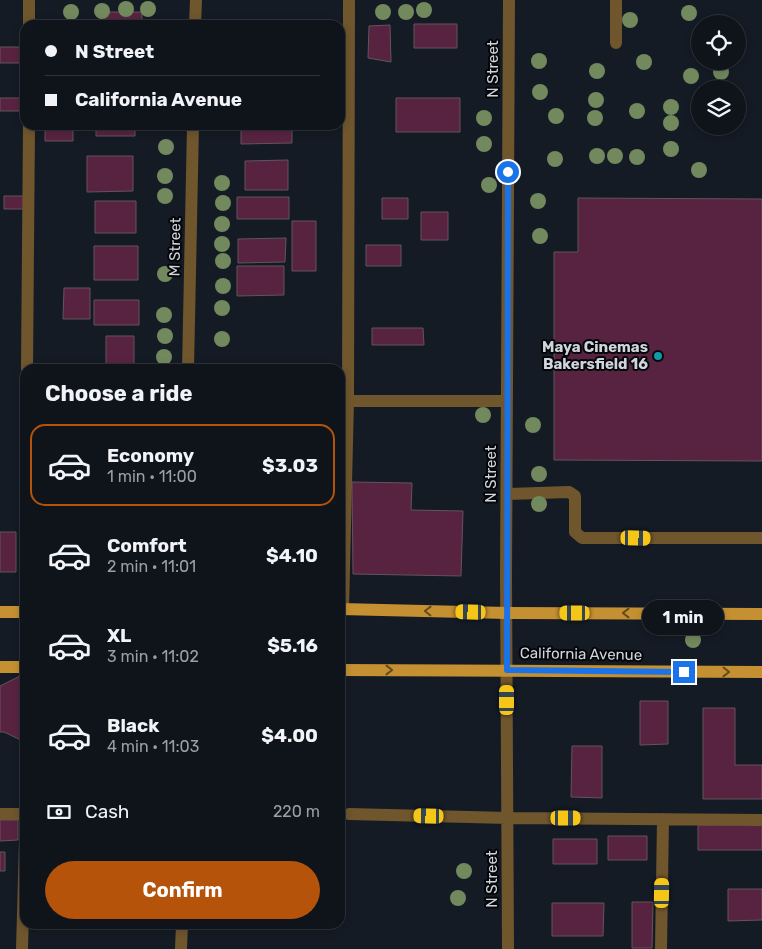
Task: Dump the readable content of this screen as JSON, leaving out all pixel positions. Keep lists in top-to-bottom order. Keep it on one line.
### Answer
{"streets":{"main road":["California Avenue"],"street":["N Street","M Street"]},"crossings":[["N Street","California Avenue"]],"places":["Maya Cinemas Bakersfield 16"],"page":{"banner":["N Street","California Avenue"],"heading":"Choose a ride","list":[{"name":"Economy","note":"1 min · 11:00","value":"$3.03"},{"name":"Comfort","note":"2 min · 11:01","value":"$4.10"},{"name":"XL","note":"3 min · 11:02","value":"$5.16"},{"name":"Black","note":"4 min · 11:03","value":"$4.00"}],"bubble":"1 min","pay":["Cash","220 m"],"buttons":"Confirm"}}
